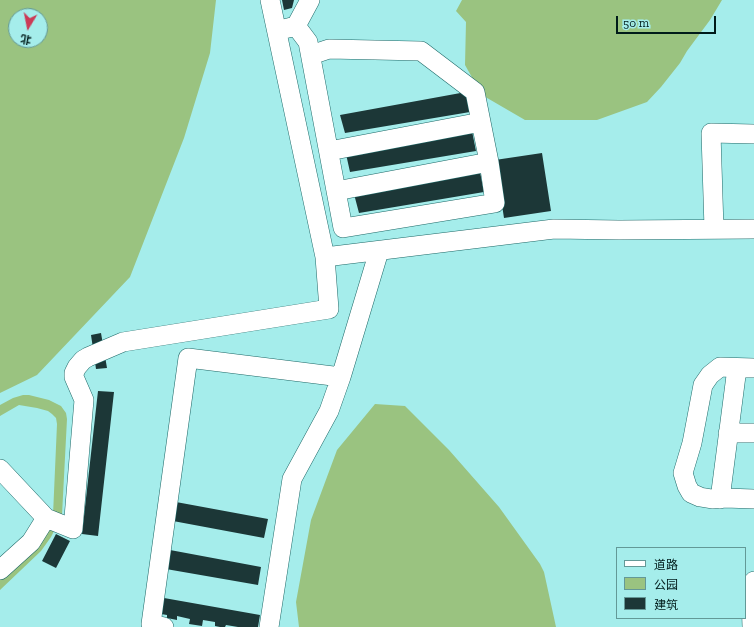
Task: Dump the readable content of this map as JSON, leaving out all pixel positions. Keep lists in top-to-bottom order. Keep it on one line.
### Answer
{"legend":["道路","公园","建筑"],"scale_bar":"50 m","north":"bottom"}
